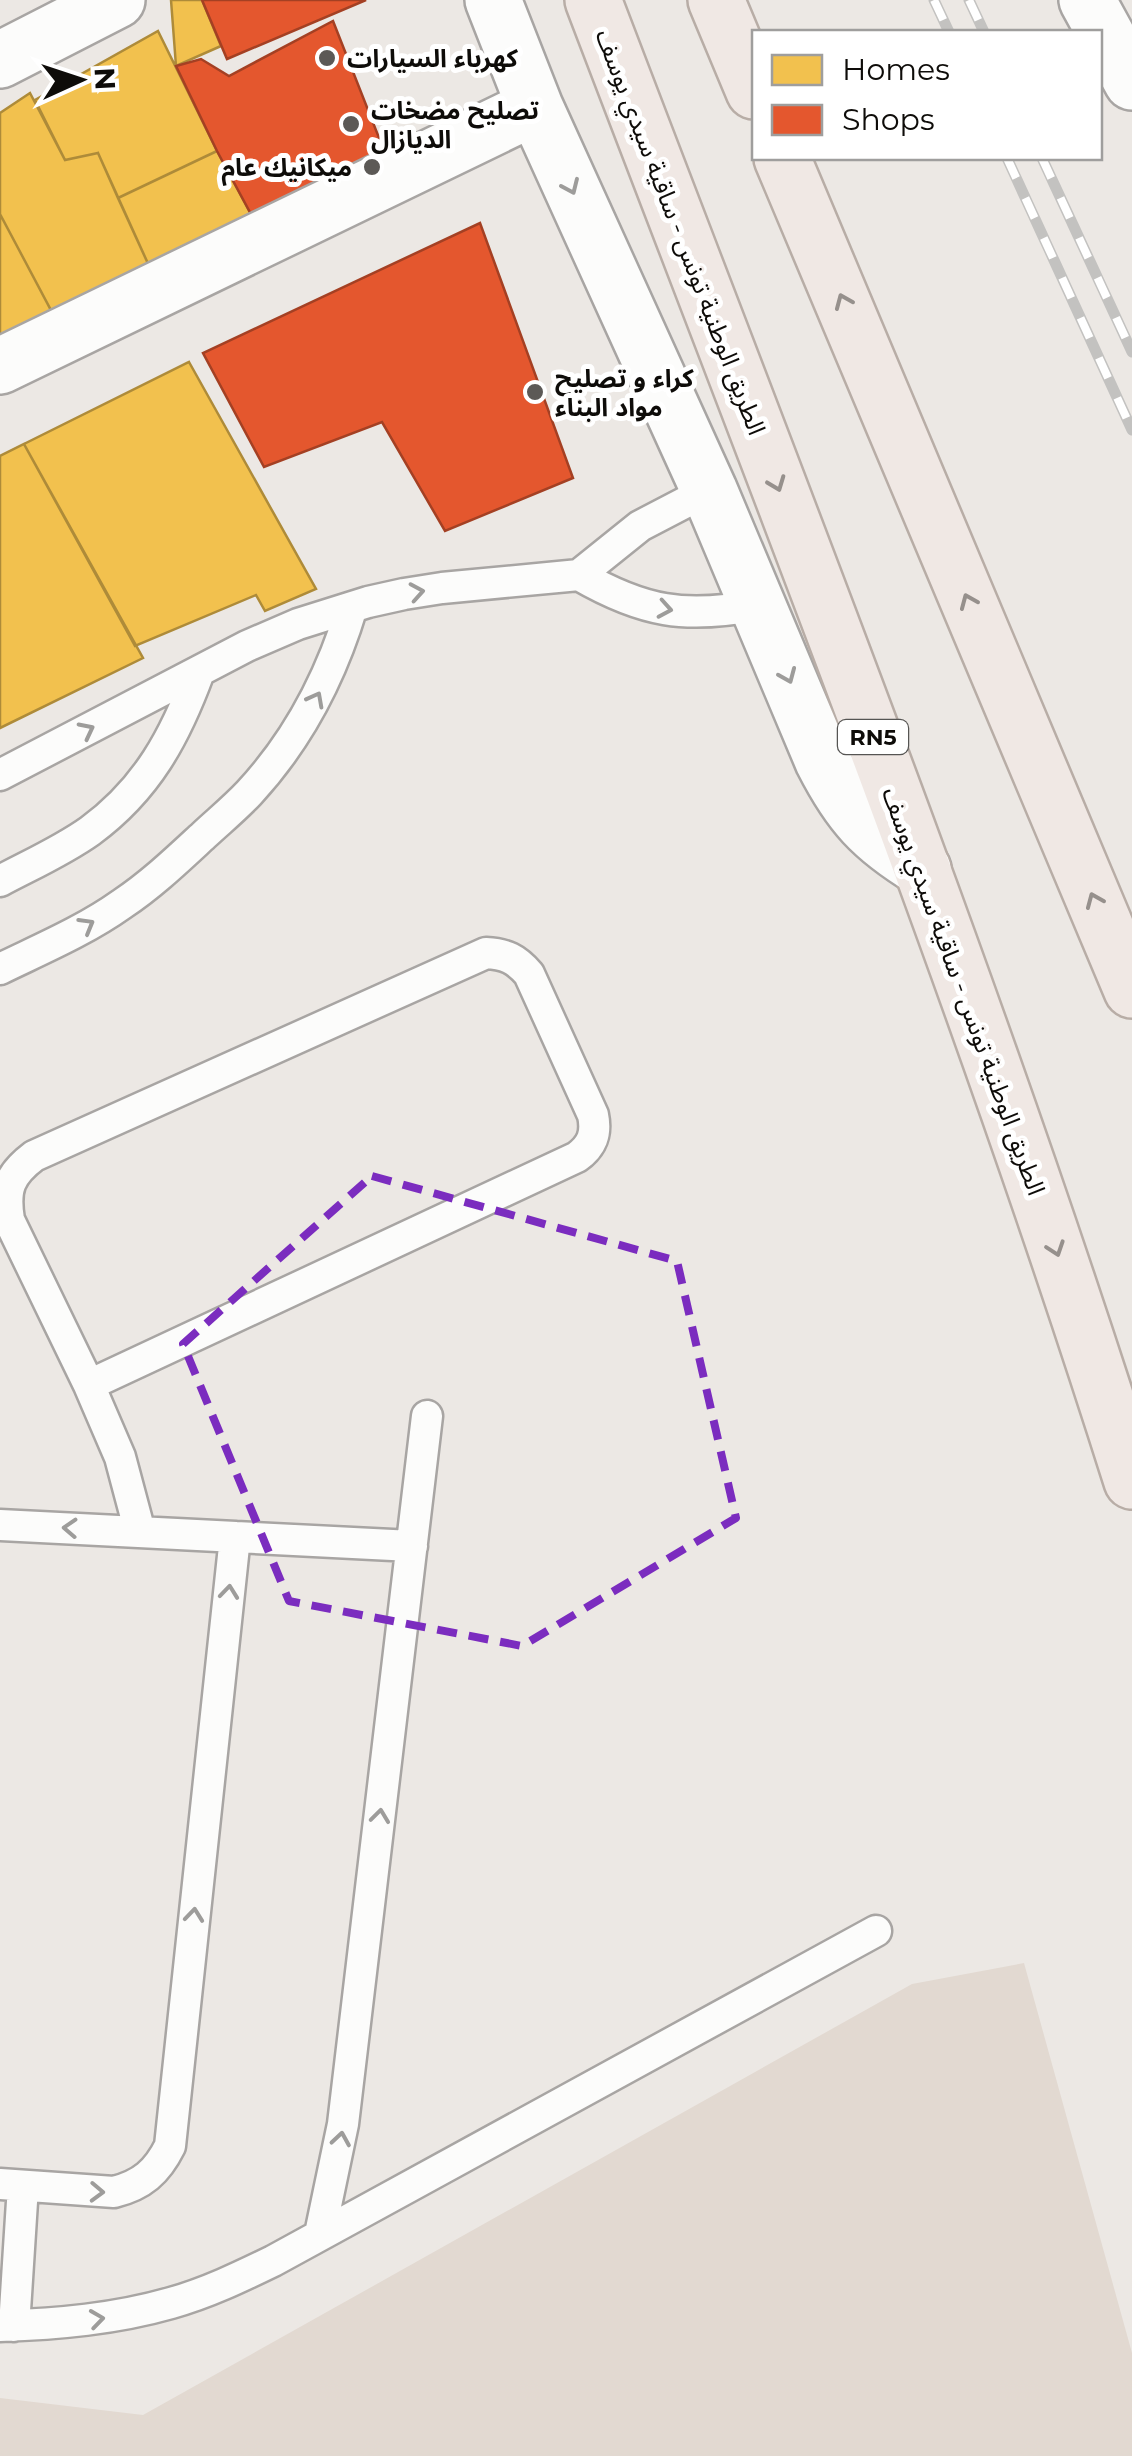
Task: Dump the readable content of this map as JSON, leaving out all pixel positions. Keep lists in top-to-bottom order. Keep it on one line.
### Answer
{"streets":{"highway":["الطريق الوطنية تونس - ساقية سيدي يوسف","RN5"]},"places":["كهرباء السيارات","تصليح مضخات الديازال","ميكانيك عام","كراء و تصليح مواد البناء"],"legend":["Homes","Shops"],"north":"right"}
